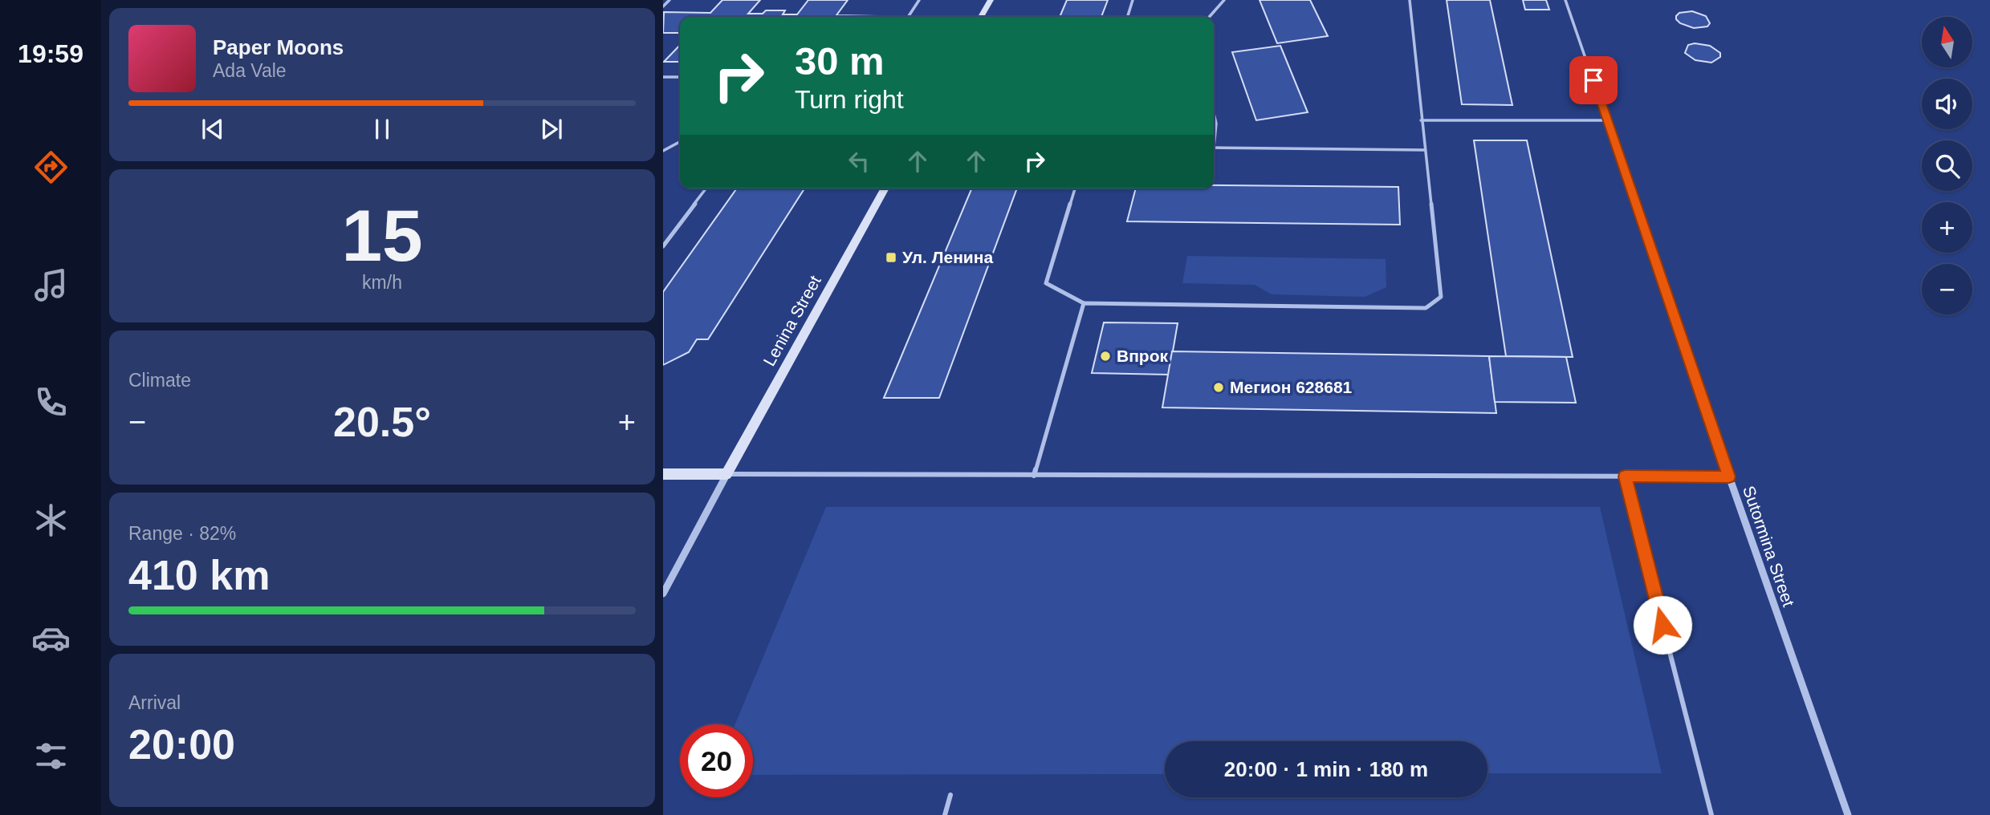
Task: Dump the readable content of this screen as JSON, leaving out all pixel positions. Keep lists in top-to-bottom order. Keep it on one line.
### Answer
{"streets":{"main road":["Lenina Street"],"street":["Sutormina Street"]},"places":{"transit":["Ул. Ленина"],"other":["Впрок","Мегион 628681"]},"north":"top","page":{"tabs":"19:59","map_buttons":["+","−"],"turn":["30 m","Turn right"],"song":["Paper Moons","Ada Vale"],"tile":[["15","km/h"],"Climate",["Range · 82%","410 km"],["Arrival","20:00"]],"heat":["−","20.5°","+"],"limit":"20","trip":"20:00 · 1 min · 180 m"}}
